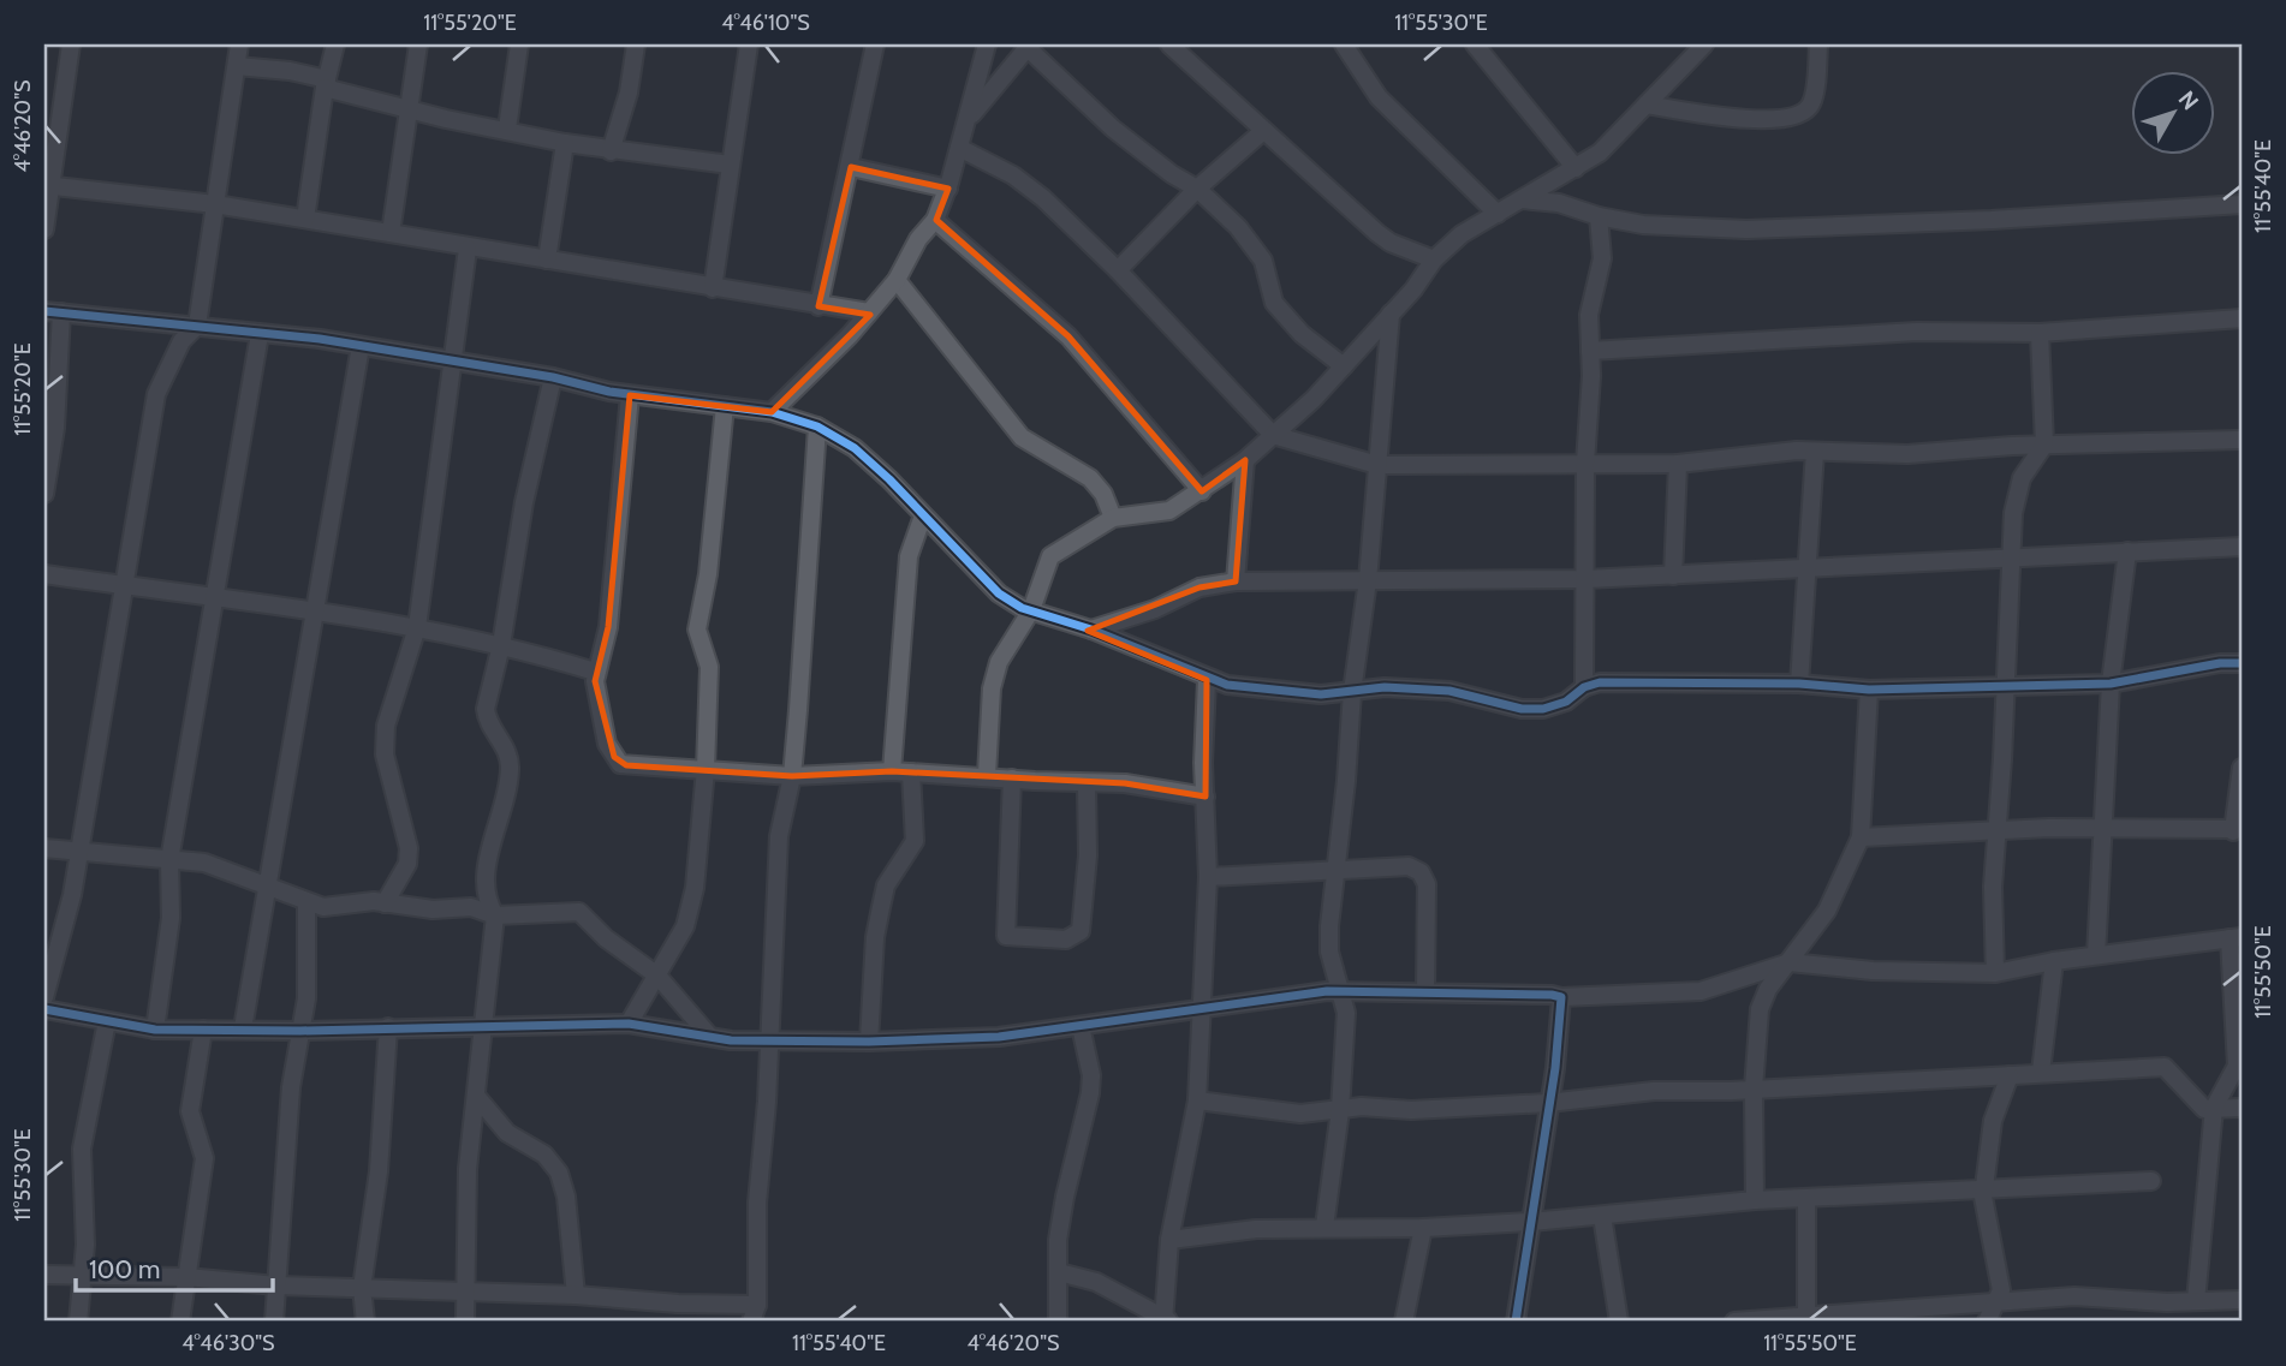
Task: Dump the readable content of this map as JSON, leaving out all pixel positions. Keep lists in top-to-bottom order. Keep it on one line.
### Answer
{"scale_bar":"100 m","north":"top right","coordinates":["11°55'20\"E","4°46'10\"S","11°55'30\"E","4°46'20\"S","11°55'40\"E","11°55'50\"E","4°46'30\"S"]}
